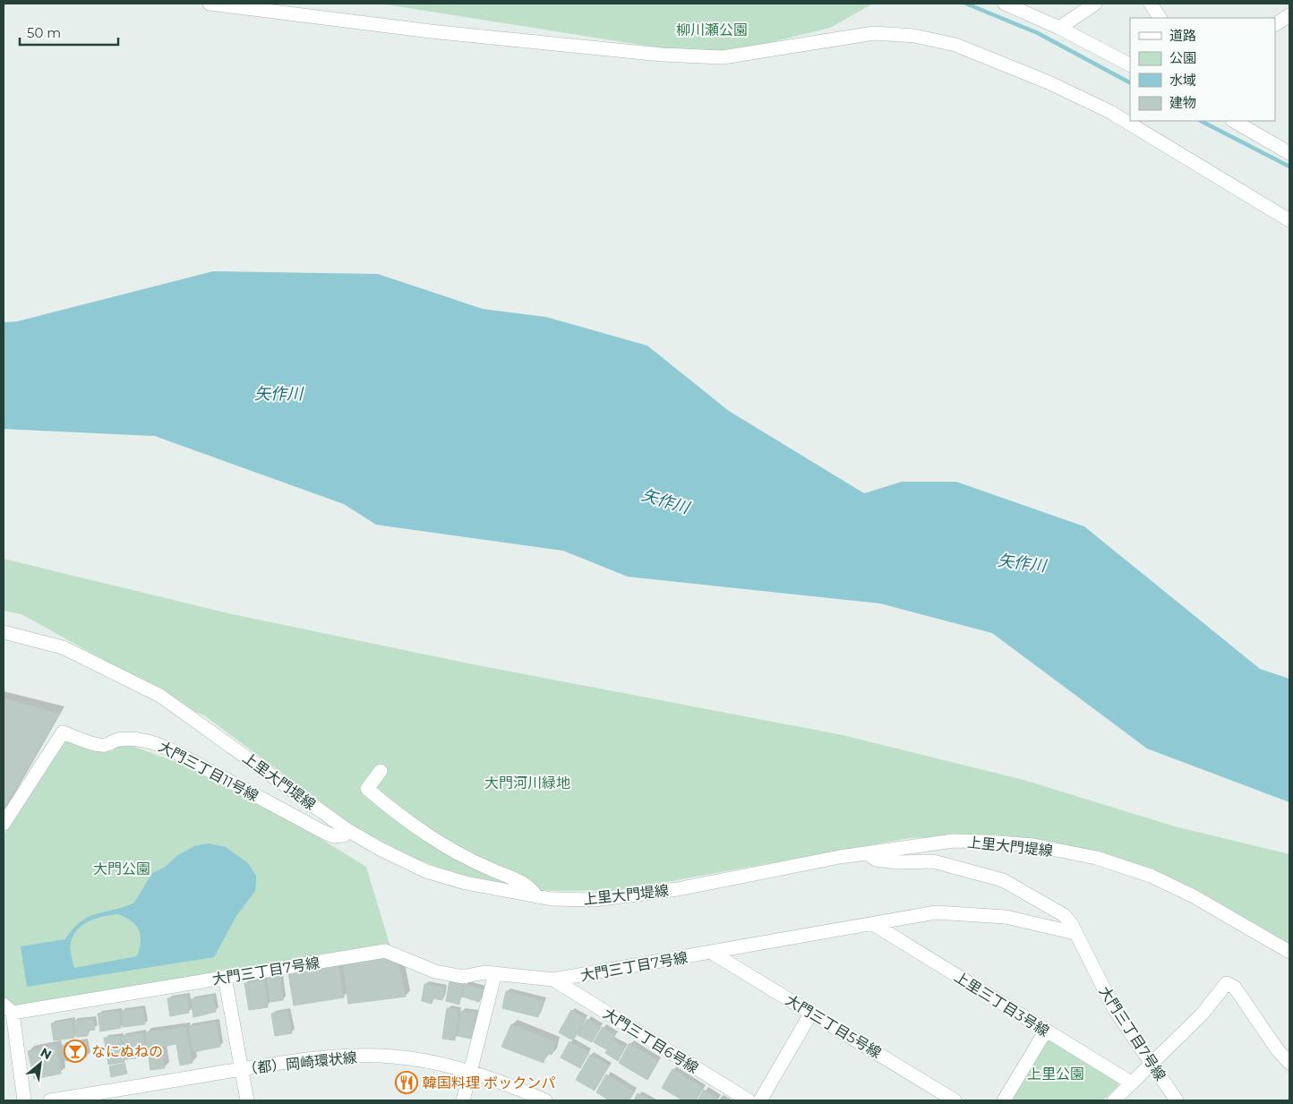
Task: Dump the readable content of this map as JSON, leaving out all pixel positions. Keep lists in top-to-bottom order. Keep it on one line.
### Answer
{"streets":{"street":["大門三丁目11号線","上里大門堤線","大門三丁目7号線","上里三丁目3号線","大門三丁目5号線","大門三丁目6号線","（都）岡崎環状線"]},"crossings":[["大門三丁目11号線","上里大門堤線"],["大門三丁目7号線","上里三丁目3号線"],["大門三丁目7号線","大門三丁目5号線"],["大門三丁目7号線","大門三丁目6号線"]],"water":["矢作川"],"parks":["柳川瀬公園","大門河川緑地","大門公園","上里公園"],"places":{"bar":["なにぬねの"],"restaurant":["韓国料理 ボックンパ"]},"legend":["道路","公園","水域","建物"],"scale_bar":"50 m","north":"top right"}
